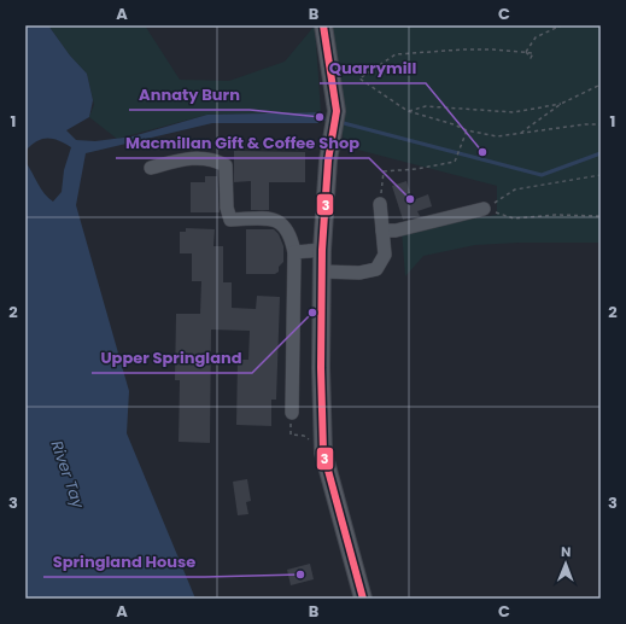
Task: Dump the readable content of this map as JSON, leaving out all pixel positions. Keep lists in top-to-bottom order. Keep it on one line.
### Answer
{"water":["River Tay"],"places":["Annaty Burn","Quarrymill","Macmillan Gift & Coffee Shop","Upper Springland","Springland House"],"lines":["transit line 3"],"north":"top","grid":{"columns":["A","B","C"],"rows":["1","2","3"]}}
